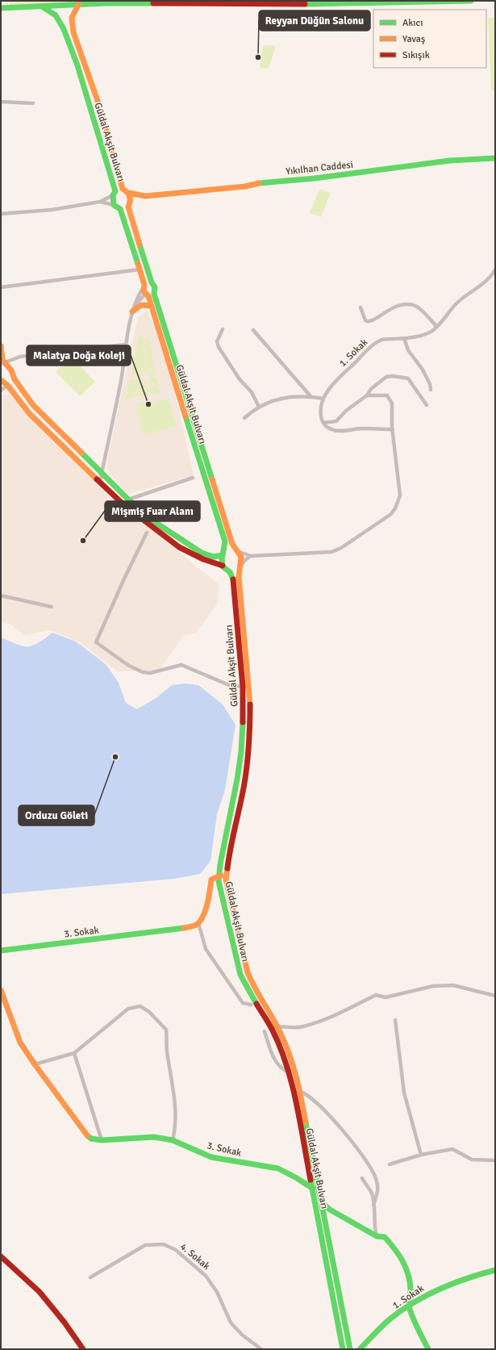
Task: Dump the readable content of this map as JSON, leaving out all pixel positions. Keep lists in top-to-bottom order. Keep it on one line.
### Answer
{"streets":{"main road":["Güldal Akşit Bulvarı","Yıkılhan Caddesi","1. Sokak","3. Sokak"],"street":["4. Sokak"]},"crossings":[["Güldal Akşit Bulvarı","Yıkılhan Caddesi"],["Güldal Akşit Bulvarı","3. Sokak"],["1. Sokak","3. Sokak"]],"places":["Reyyan Düğün Salonu","Malatya Doğa Koleji","Mişmiş Fuar Alanı","Orduzu Göleti"],"legend":["Akıcı","Yavaş","Sıkışık"]}
